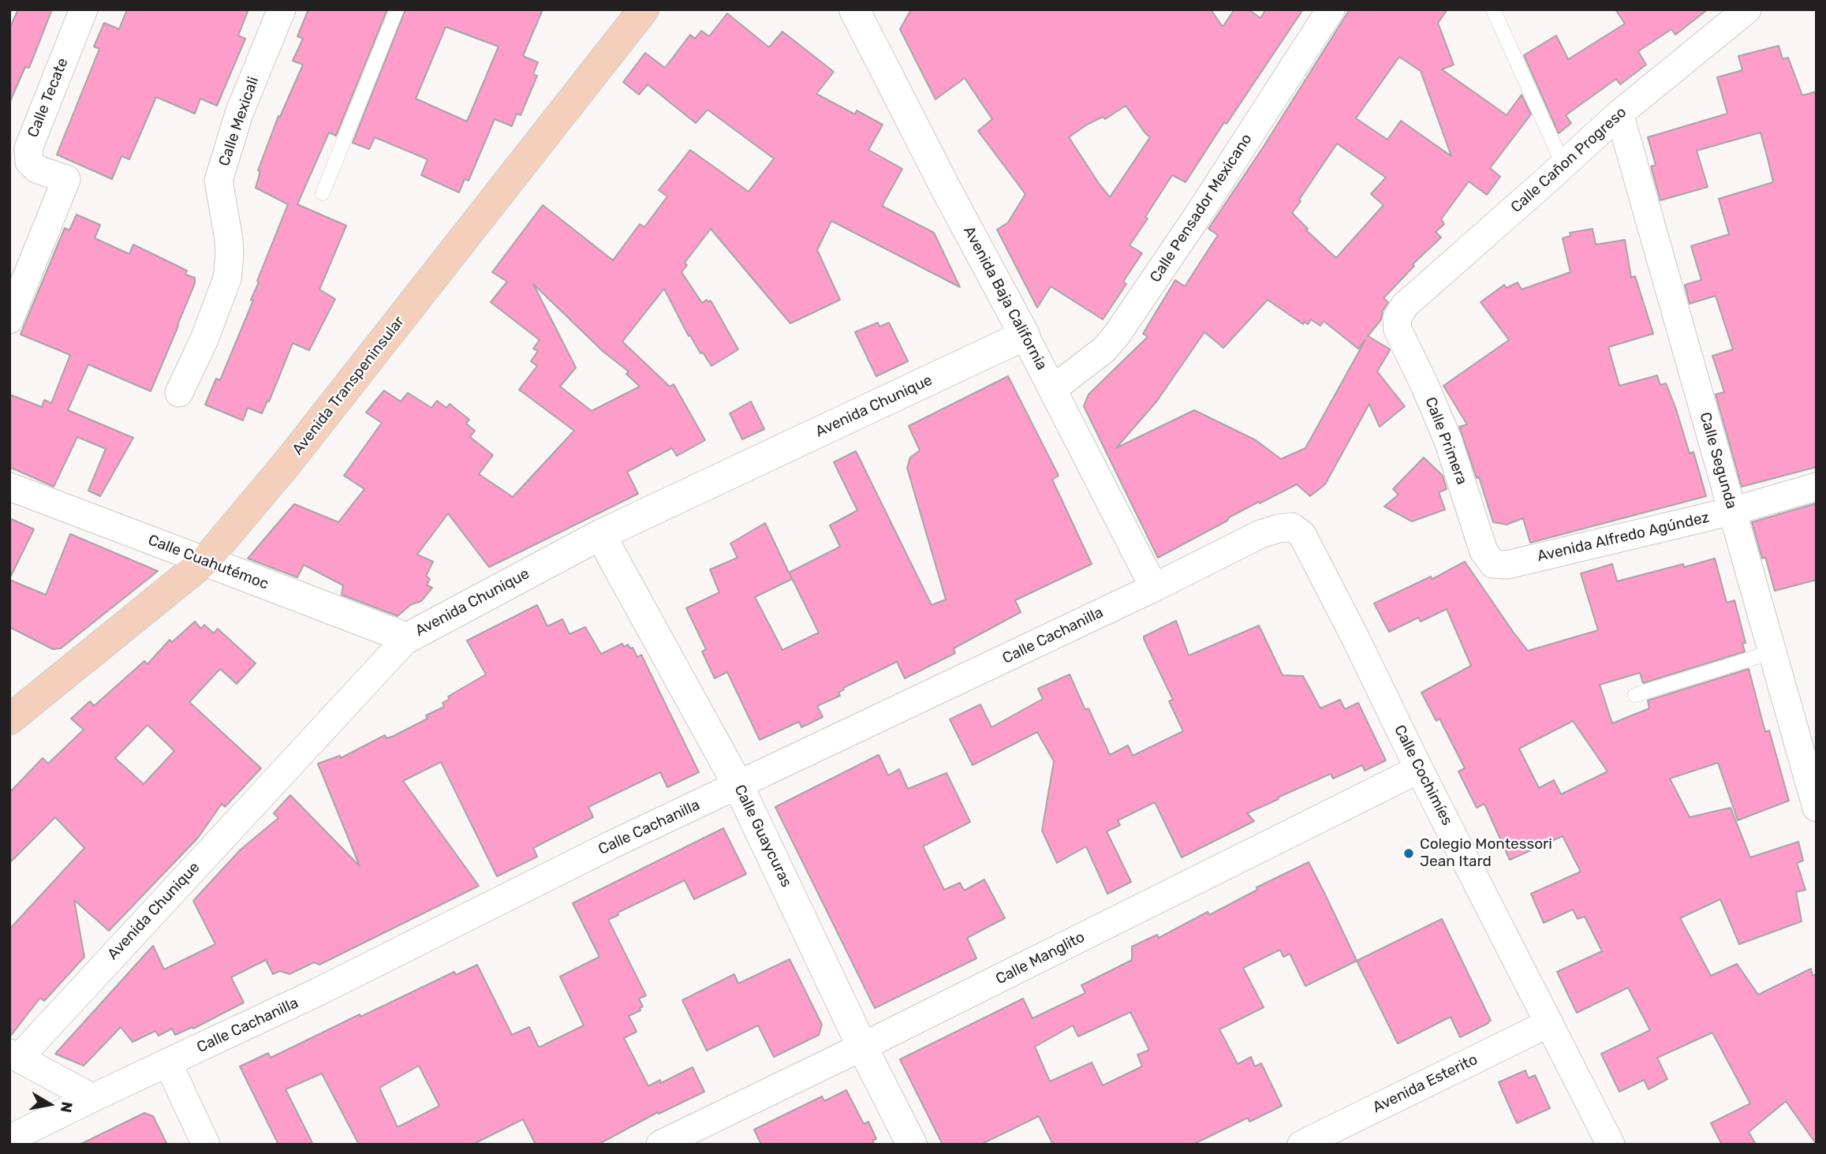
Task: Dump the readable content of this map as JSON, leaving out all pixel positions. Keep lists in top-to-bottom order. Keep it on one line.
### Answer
{"streets":{"main road":["Avenida Transpeninsular"],"street":["Calle Tecate","Calle Mexicali","Calle Cañon Progreso","Calle Pensador Mexicano","Avenida Baja California","Avenida Chunique","Calle Primera","Calle Segunda","Avenida Alfredo Agúndez","Calle Cuahutémoc","Calle Cachanilla","Calle Cochimíes","Calle Guaycuras","Calle Manglito","Avenida Esterito"]},"crossings":[["Calle Cañon Progreso","Calle Primera"],["Calle Cañon Progreso","Calle Segunda"],["Calle Pensador Mexicano","Avenida Baja California"],["Avenida Baja California","Avenida Chunique"],["Avenida Baja California","Calle Cachanilla"],["Avenida Transpeninsular","Calle Cuahutémoc"],["Avenida Chunique","Calle Cuahutémoc"],["Avenida Chunique","Calle Guaycuras"],["Calle Primera","Avenida Alfredo Agúndez"],["Calle Segunda","Avenida Alfredo Agúndez"],["Calle Cachanilla","Calle Cochimíes"],["Calle Cachanilla","Calle Guaycuras"],["Calle Cochimíes","Calle Manglito"],["Calle Cochimíes","Avenida Esterito"],["Calle Guaycuras","Calle Manglito"]],"places":["Colegio Montessori Jean Itard"],"north":"right"}
